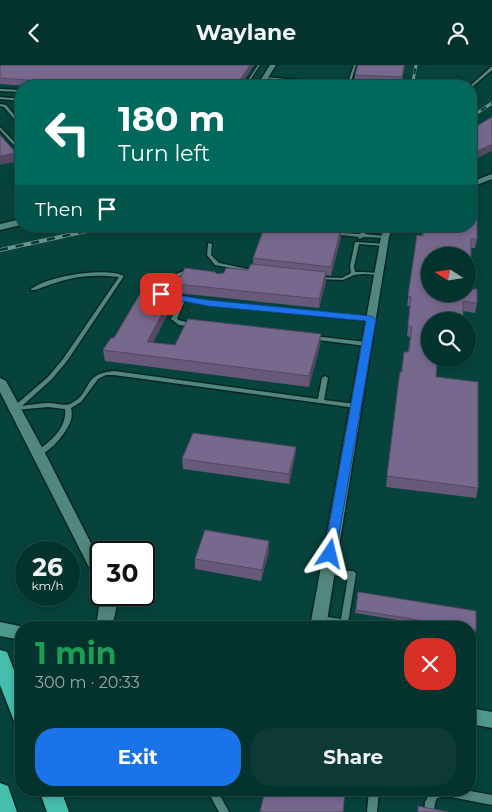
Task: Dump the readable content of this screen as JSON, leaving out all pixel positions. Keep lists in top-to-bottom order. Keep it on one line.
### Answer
{"north":"left","page":{"header":"Waylane","turn":["180 m","Turn left"],"then":"Then","speed":"26 km/h","limit":"30","heading":["1 min","300 m · 20:33"],"buttons":["Exit","Share"]}}
